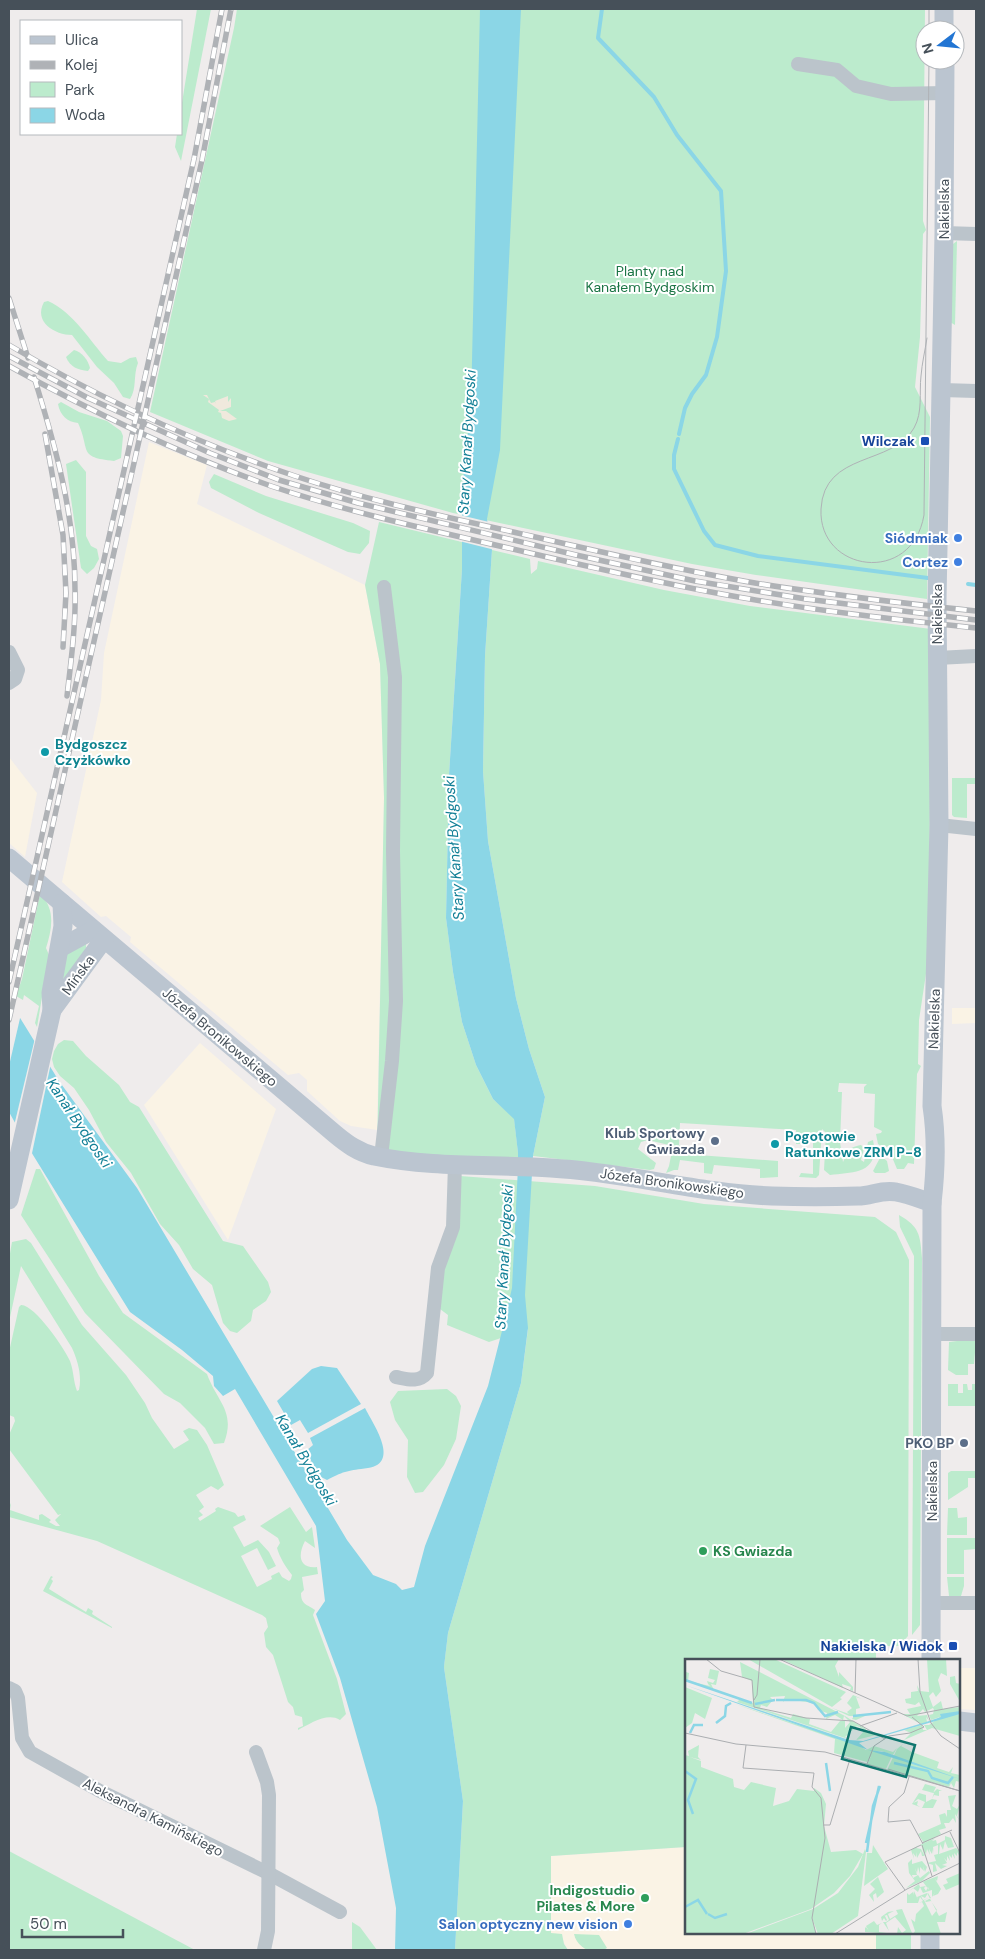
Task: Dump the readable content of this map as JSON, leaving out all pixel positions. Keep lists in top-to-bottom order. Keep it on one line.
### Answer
{"streets":{"main road":["Nakielska","Mińska","Józefa Bronikowskiego"],"street":["Aleksandra Kamińskiego"]},"crossings":[["Nakielska","Józefa Bronikowskiego"],["Mińska","Józefa Bronikowskiego"]],"water":["Stary Kanał Bydgoski","Kanał Bydgoski"],"parks":["Planty nad Kanałem Bydgoskim"],"places":{"transit":["Wilczak","Nakielska / Widok"],"other":["Siódmiak","Cortez","Bydgoszcz Czyżkówko","Klub Sportowy Gwiazda","Pogotowie Ratunkowe ZRM P-8","PKO BP","KS Gwiazda","Indigostudio Pilates & More","Salon optyczny new vision"]},"legend":["Ulica","Kolej","Park","Woda"],"scale_bar":"50 m","north":"left"}
